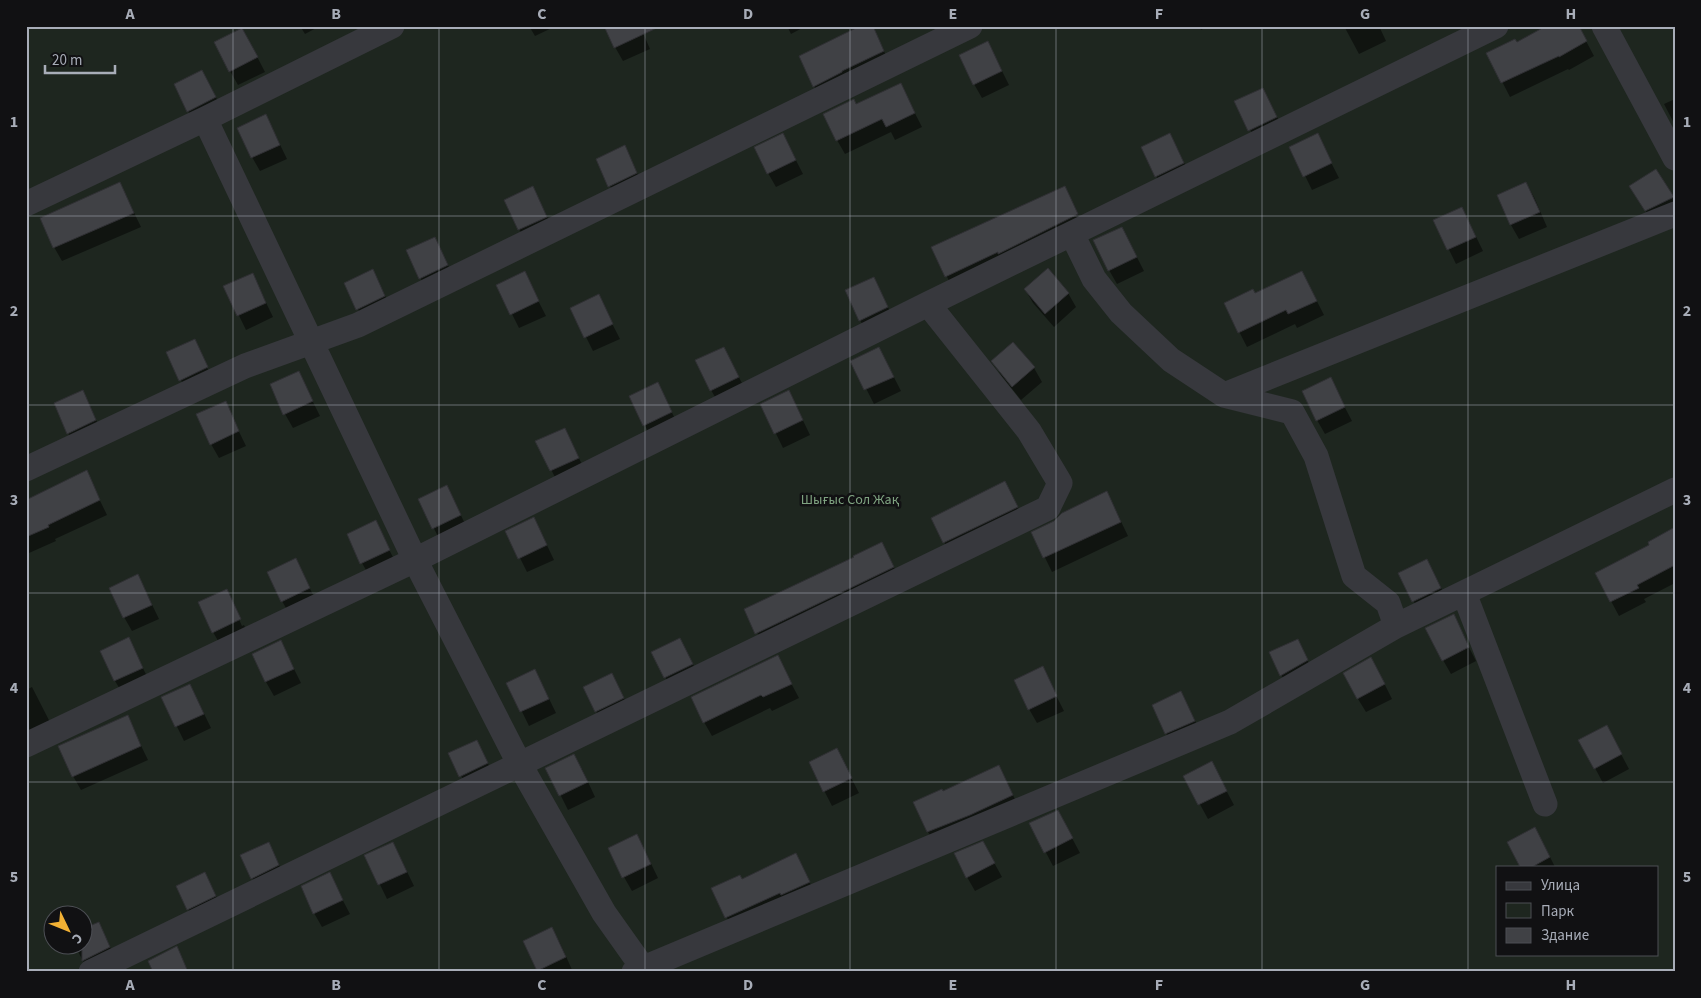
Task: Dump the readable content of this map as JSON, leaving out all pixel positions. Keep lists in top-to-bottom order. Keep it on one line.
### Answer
{"parks":["Шығыс Сол Жақ"],"legend":["Улица","Парк","Здание"],"scale_bar":"20 m","north":"bottom right","grid":{"columns":["A","B","C","D","E","F","G","H"],"rows":["1","2","3","4","5"]}}
